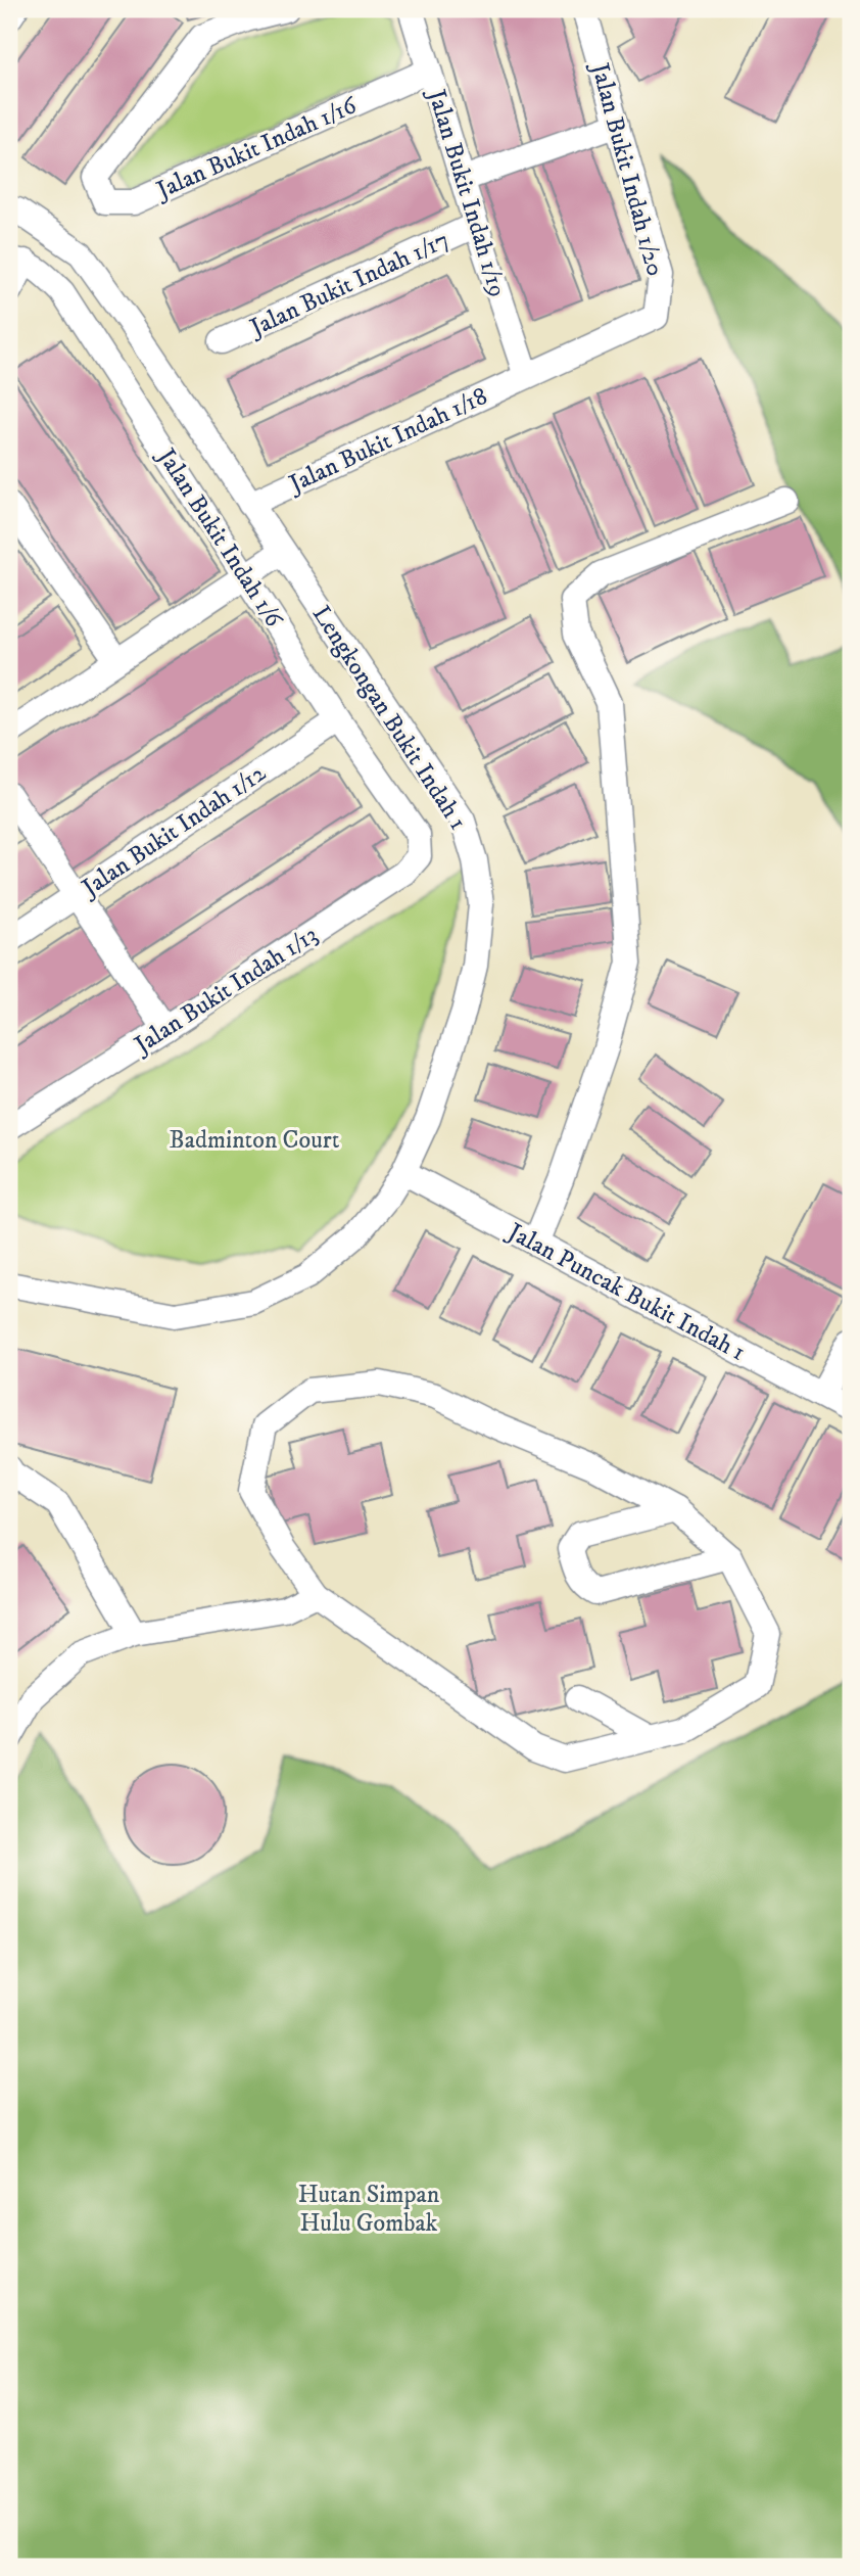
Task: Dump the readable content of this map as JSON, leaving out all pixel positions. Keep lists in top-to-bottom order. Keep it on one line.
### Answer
{"streets":{"street":["Jalan Bukit Indah 1/16","Jalan Bukit Indah 1/20","Jalan Bukit Indah 1/19","Jalan Bukit Indah 1/17","Jalan Bukit Indah 1/18","Jalan Bukit Indah 1/6","Lengkongan Bukit Indah 1","Jalan Bukit Indah 1/12","Jalan Bukit Indah 1/13","Jalan Puncak Bukit Indah 1"]},"crossings":[["Jalan Bukit Indah 1/16","Jalan Bukit Indah 1/19"],["Jalan Bukit Indah 1/20","Jalan Bukit Indah 1/19"],["Jalan Bukit Indah 1/20","Jalan Bukit Indah 1/18"],["Jalan Bukit Indah 1/19","Jalan Bukit Indah 1/17"],["Jalan Bukit Indah 1/19","Jalan Bukit Indah 1/18"],["Jalan Bukit Indah 1/18","Lengkongan Bukit Indah 1"],["Jalan Bukit Indah 1/6","Jalan Bukit Indah 1/12"],["Jalan Bukit Indah 1/6","Jalan Bukit Indah 1/13"],["Lengkongan Bukit Indah 1","Jalan Puncak Bukit Indah 1"]],"parks":["Badminton Court","Hutan Simpan Hulu Gombak"]}
